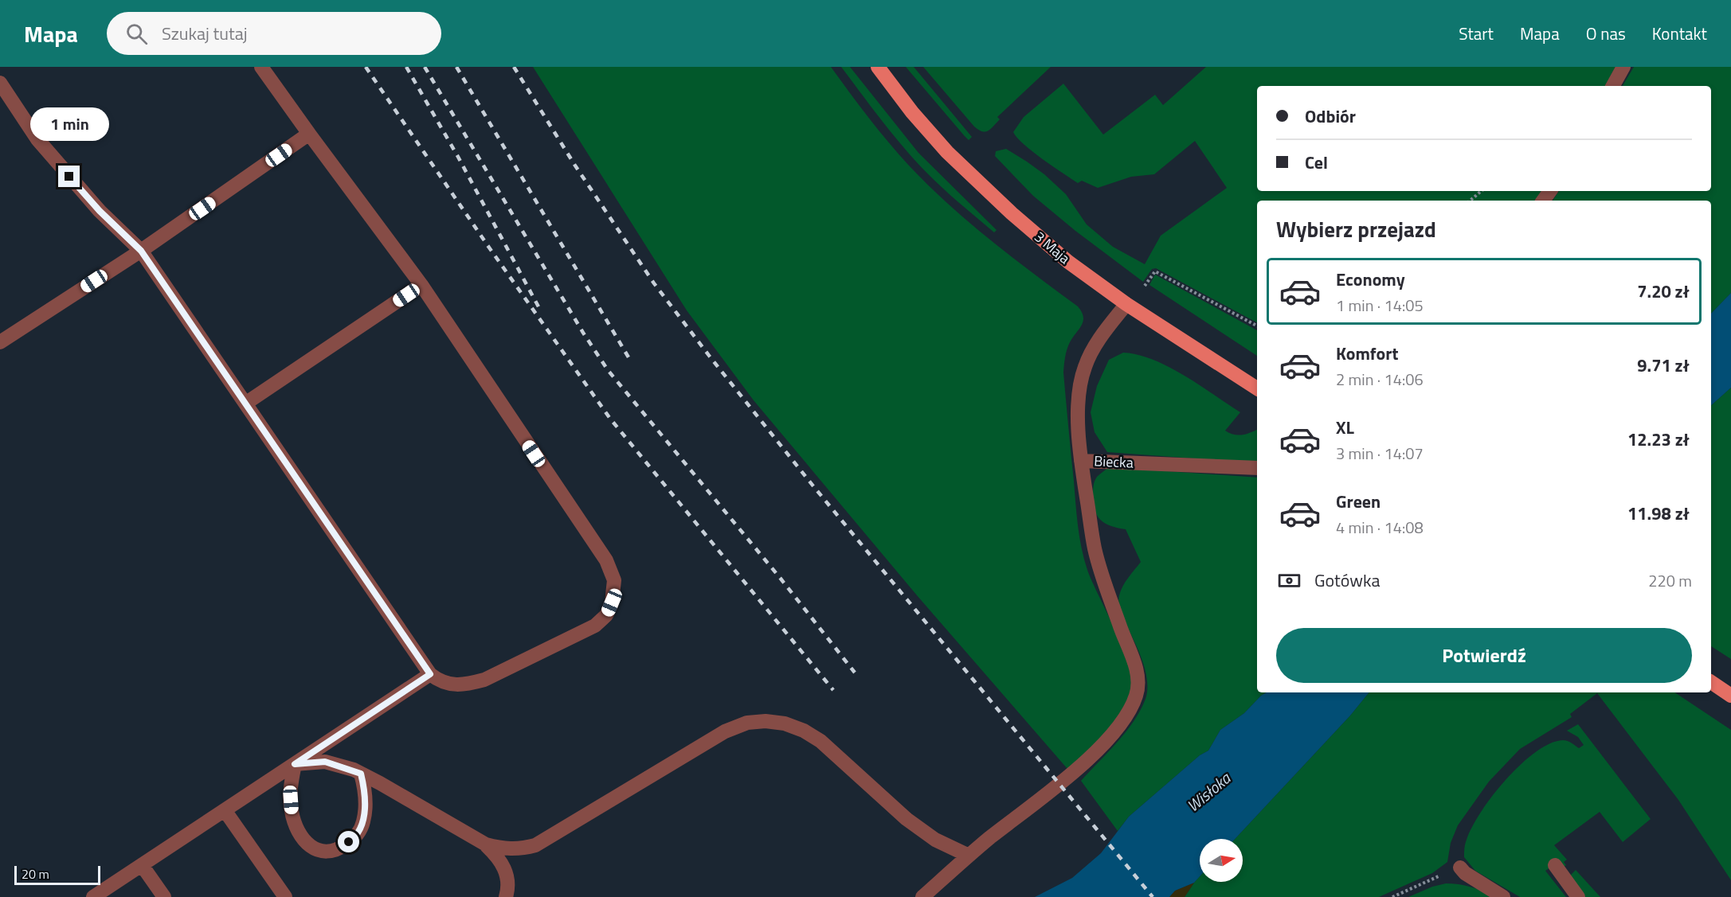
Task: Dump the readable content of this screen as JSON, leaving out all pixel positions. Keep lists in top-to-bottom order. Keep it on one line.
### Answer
{"streets":{"main road":["3 Maja"],"street":["Biecka"]},"crossings":[["3 Maja","Biecka"]],"water":["Wisłoka"],"scale_bar":"20 m","north":"right","page":{"header":"Mapa","search":"Szukaj tutaj","nav":["Start","Mapa","O nas","Kontakt"],"banner":["Odbiór","Cel"],"bubble":"1 min","heading":"Wybierz przejazd","list":[{"name":"Economy","note":"1 min · 14:05","value":"7.20 zł"},{"name":"Komfort","note":"2 min · 14:06","value":"9.71 zł"},{"name":"XL","note":"3 min · 14:07","value":"12.23 zł"},{"name":"Green","note":"4 min · 14:08","value":"11.98 zł"}],"pay":["Gotówka","220 m"],"buttons":"Potwierdź","scale":"20 m"}}
